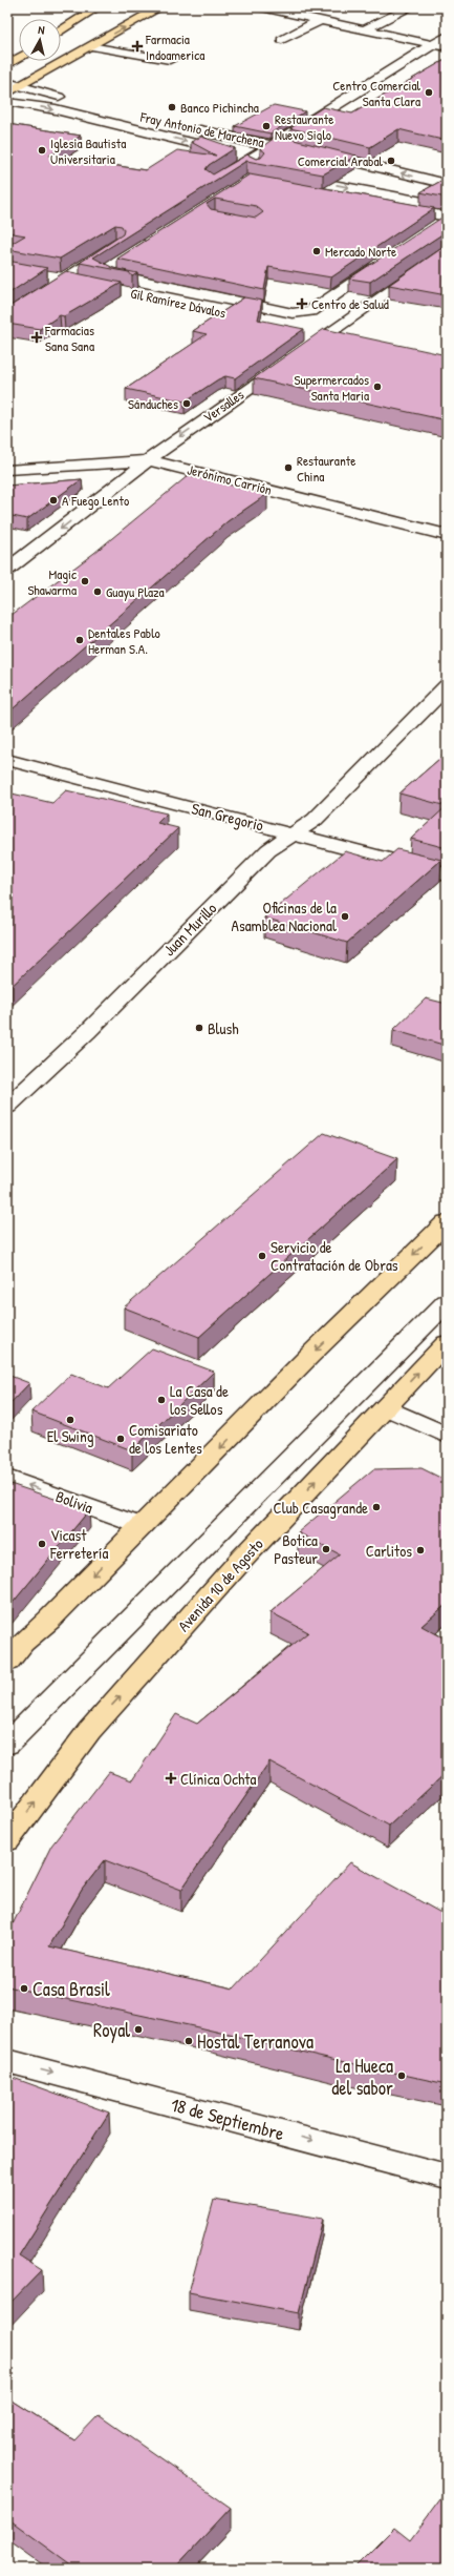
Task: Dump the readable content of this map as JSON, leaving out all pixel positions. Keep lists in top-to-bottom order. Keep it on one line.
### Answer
{"streets":{"main road":["Avenida 10 de Agosto"],"street":["Fray Antonio de Marchena","Gil Ramírez Dávalos","Versalles","Jerónimo Carrión","San Gregorio","Juan Murillo","Bolivia","18 de Septiembre"]},"crossings":[["Versalles","Jerónimo Carrión"],["San Gregorio","Juan Murillo"]],"one_way":["Bolivia","18 de Septiembre"],"places":{"health":["Farmacia Indoamerica","Centro de Salud","Farmacias Sana Sana","Clínica Ochta"],"other":["Centro Comercial Santa Clara","Banco Pichincha","Restaurante Nuevo Siglo","Iglesia Bautista Universitaria","Comercial Arabal","Mercado Norte","Supermercados Santa Maria","Sánduches","Restaurante China","A Fuego Lento","Magic Shawarma","Guayu Plaza","Dentales Pablo Herman S.A.","Oficinas de la Asamblea Nacional","Blush","Servicio de Contratación de Obras","La Casa de los Sellos","El Swing","Comisariato de los Lentes","Club Casagrande","Vicast Ferretería","Botica Pasteur","Carlitos","Casa Brasil","Royal","Hostal Terranova","La Hueca del sabor"]},"north":"top"}
